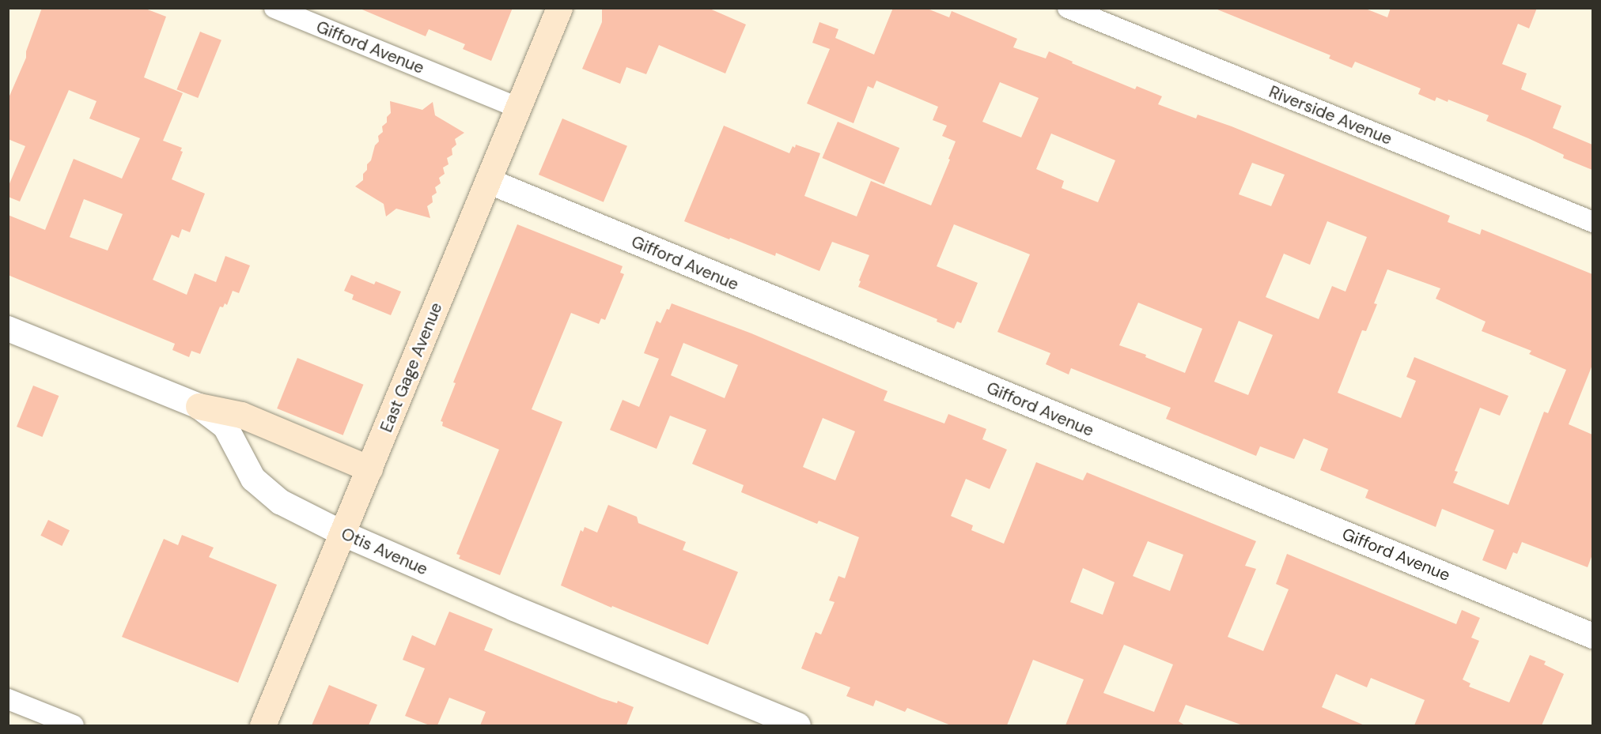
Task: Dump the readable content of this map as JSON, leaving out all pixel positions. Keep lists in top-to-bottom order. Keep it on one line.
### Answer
{"streets":{"main road":["East Gage Avenue"],"street":["Gifford Avenue","Riverside Avenue","Otis Avenue"]},"crossings":[["Gifford Avenue","East Gage Avenue"],["East Gage Avenue","Otis Avenue"]]}
